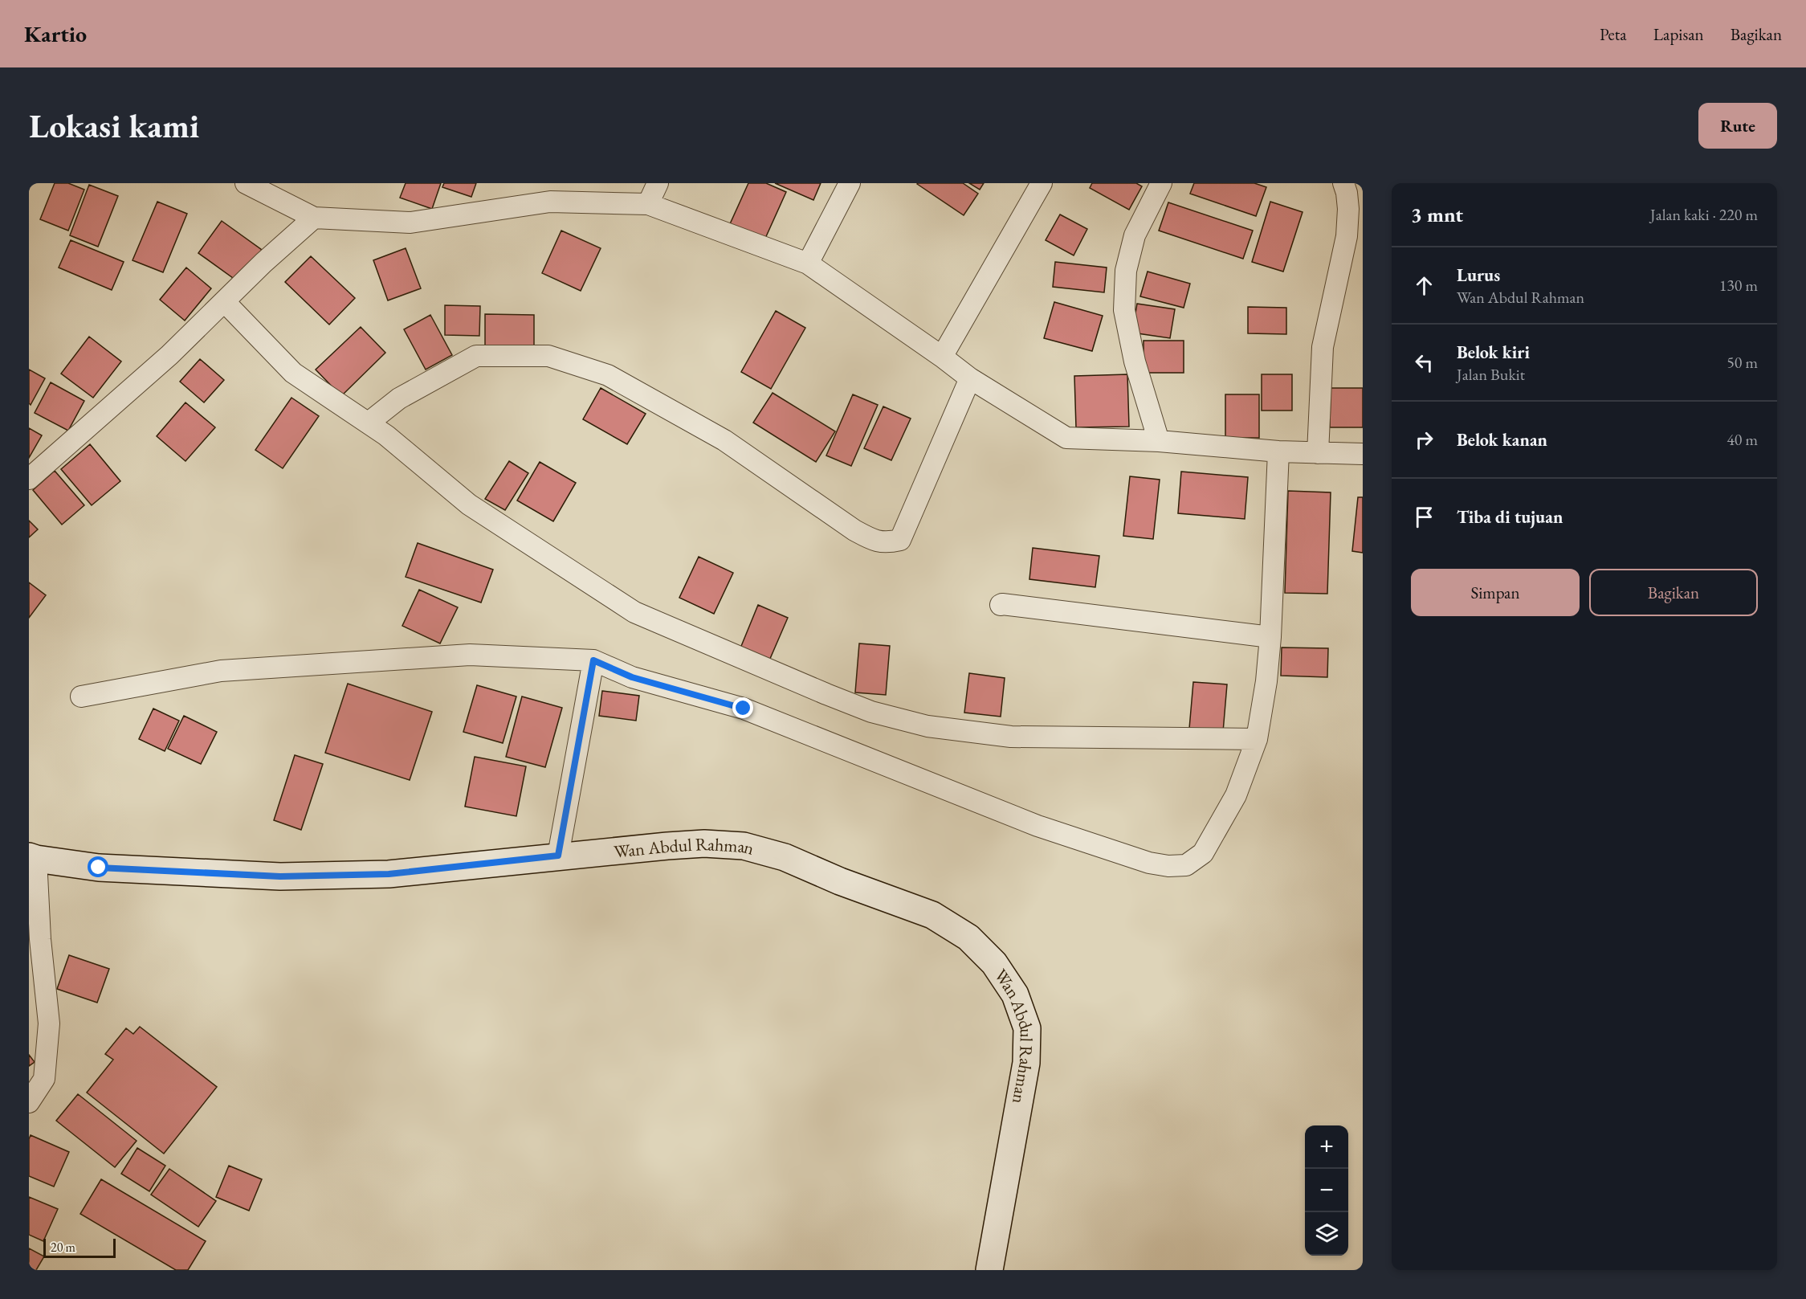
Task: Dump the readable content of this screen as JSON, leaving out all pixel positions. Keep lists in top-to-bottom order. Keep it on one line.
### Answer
{"streets":{"street":["Wan Abdul Rahman"]},"scale_bar":"20 m","page":{"header":"Kartio","nav":["Peta","Lapisan","Bagikan"],"buttons":["Rute",["Simpan","Bagikan"]],"title":"Lokasi kami","heading":["3 mnt","Jalan kaki · 220 m"],"list":[["Lurus","Wan Abdul Rahman","130 m"],["Belok kiri","Jalan Bukit","50 m"],["Belok kanan","40 m"],"Tiba di tujuan"],"map_buttons":["+","−"],"scale":"20 m"}}
